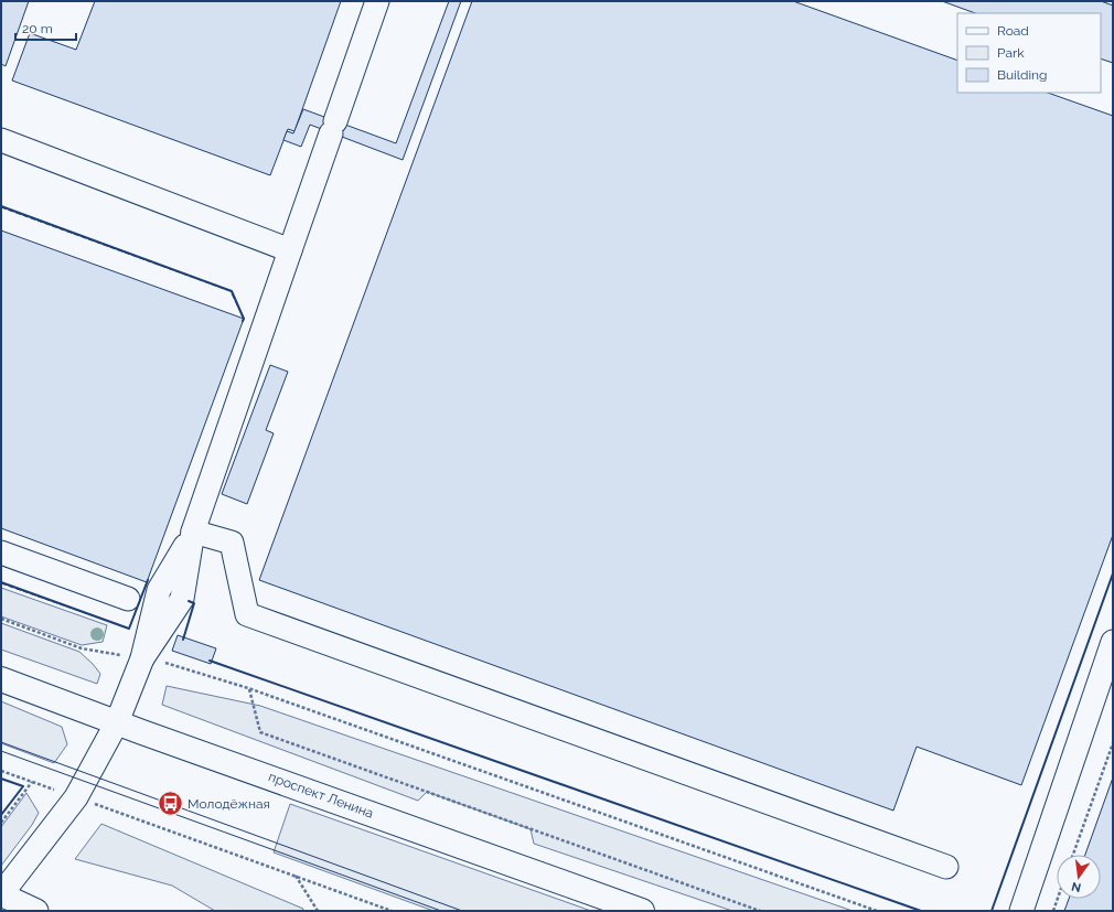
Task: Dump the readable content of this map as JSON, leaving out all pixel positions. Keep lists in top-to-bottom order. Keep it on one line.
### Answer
{"streets":{"main road":["проспект Ленина"]},"places":{"bus stop":["Молодёжная"]},"legend":["Road","Park","Building"],"scale_bar":"20 m","north":"bottom"}
